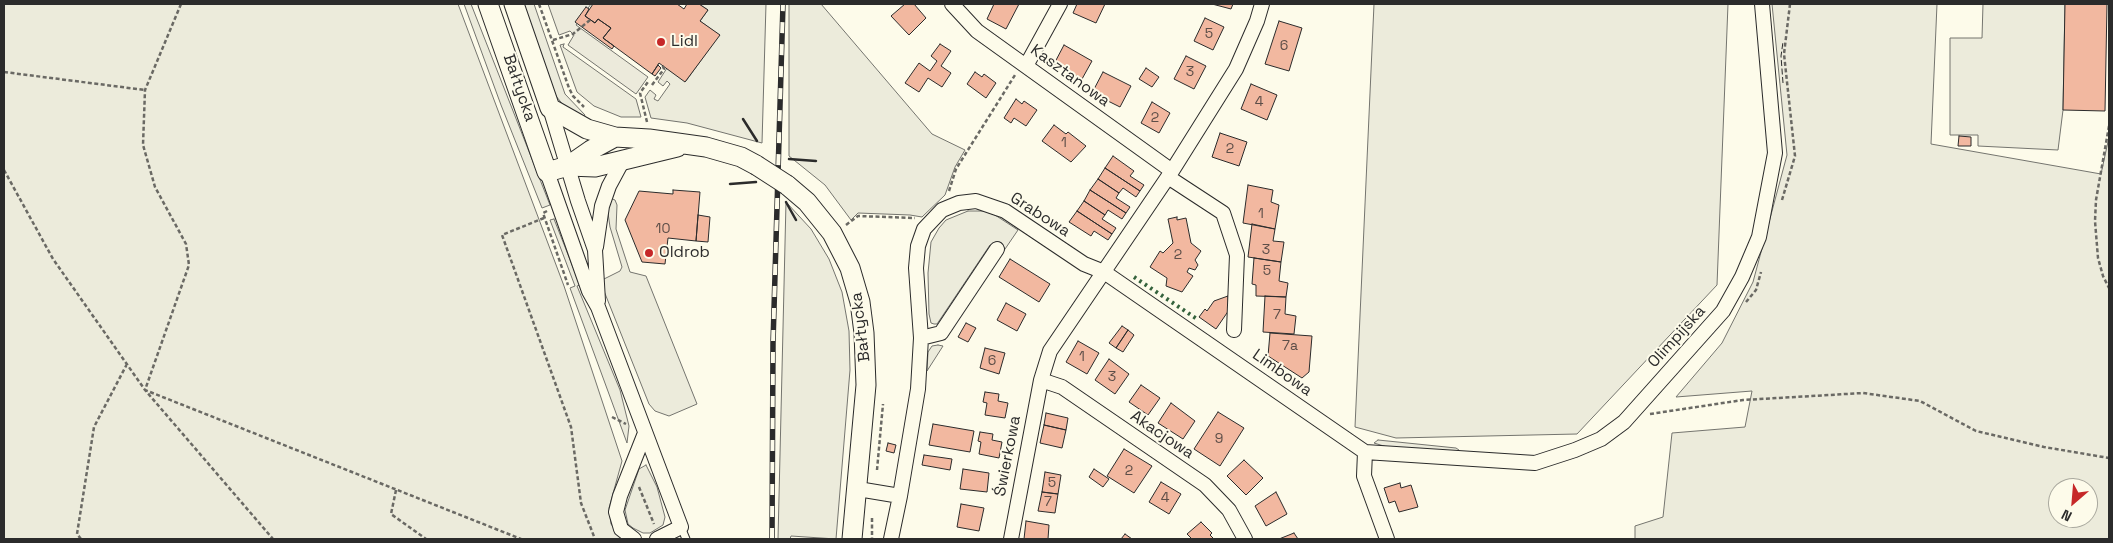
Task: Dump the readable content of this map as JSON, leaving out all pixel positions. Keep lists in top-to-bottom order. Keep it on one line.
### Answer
{"streets":{"main road":["Bałtycka"],"street":["Kasztanowa","Grabowa","Olimpijska","Limbowa","Akacjowa","Świerkowa"]},"crossings":[["Grabowa","Limbowa"],["Olimpijska","Limbowa"],["Akacjowa","Świerkowa"]],"places":["Lidl","Oldrob"],"house_numbers":["5","6","3","4","2","1","2","1","10","3","2","5","7","7a","1","6","3","9","2","5","4","7"],"north":"bottom left"}
